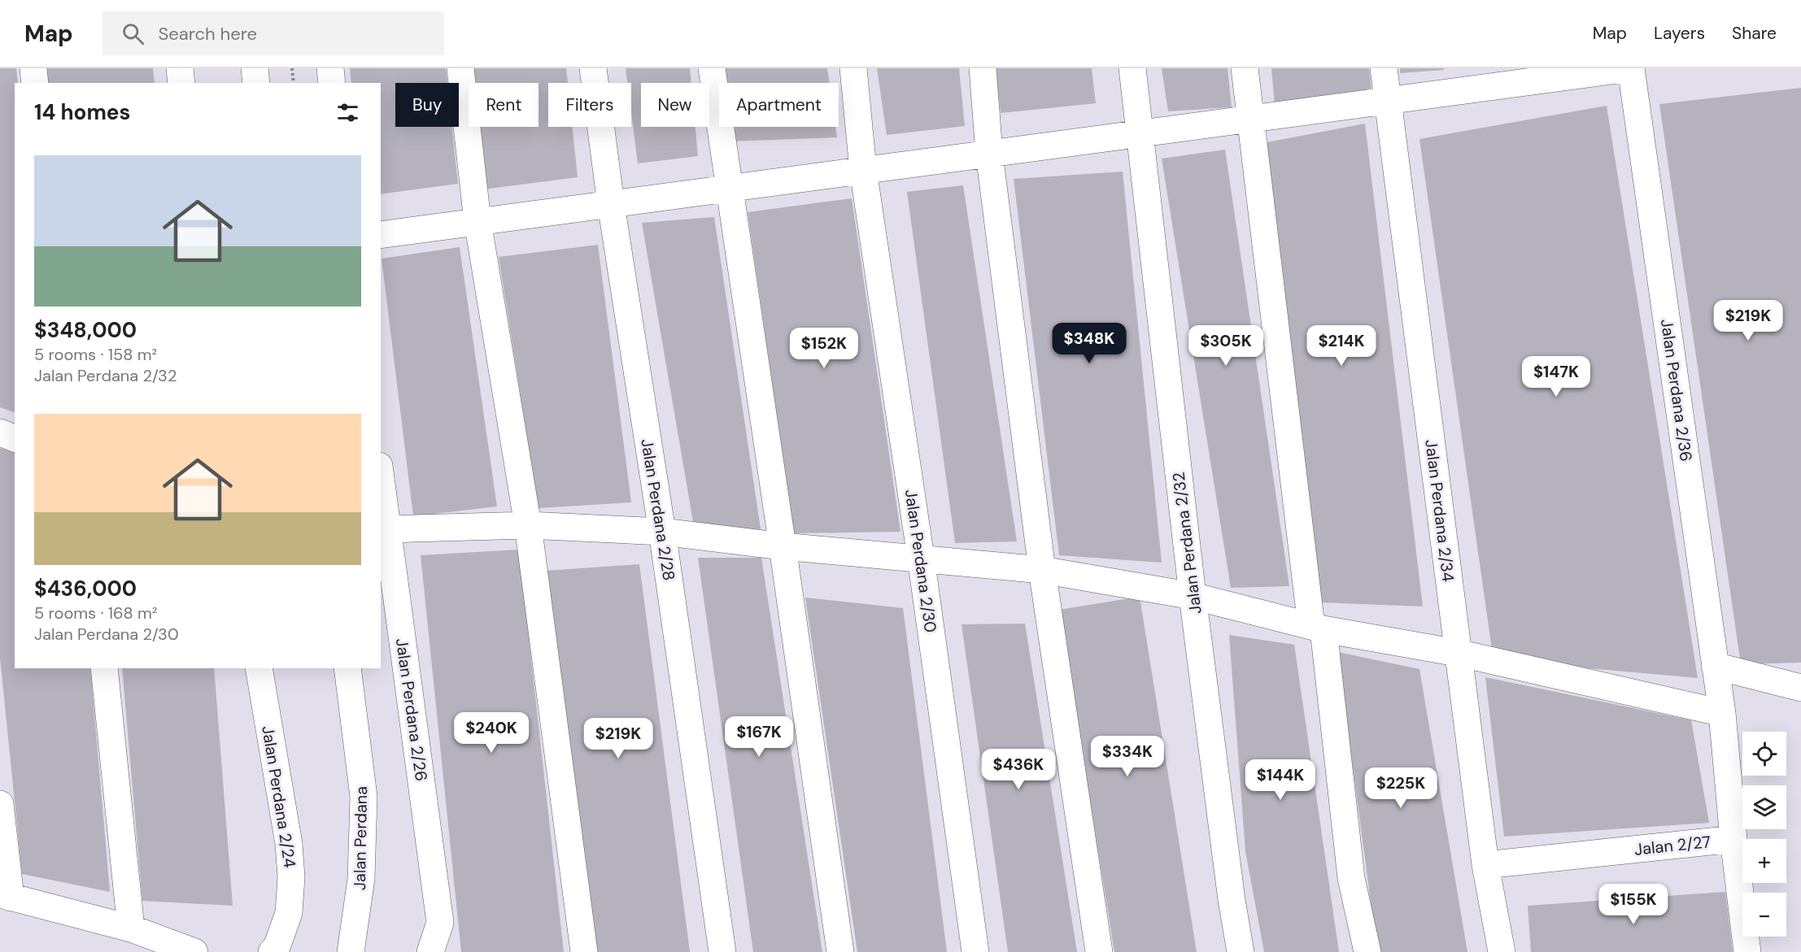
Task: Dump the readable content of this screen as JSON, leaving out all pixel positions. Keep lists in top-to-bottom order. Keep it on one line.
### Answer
{"streets":{"street":["Jalan Perdana 2/36","Jalan Perdana 2/28","Jalan Perdana 2/34","Jalan Perdana 2/32","Jalan Perdana 2/30","Jalan Perdana 2/26","Jalan Perdana 2/24","Jalan Perdana","Jalan 2/27"]},"crossings":[["Jalan Perdana 2/36","Jalan 2/27"],["Jalan Perdana 2/34","Jalan 2/27"]],"page":{"header":"Map","search":"Search here","nav":["Map","Layers","Share"],"chip":["Buy","Rent","Filters","New","Apartment"],"heading":"14 homes","list":[{"name":"$348,000","note":"5 rooms · 158 m² · Jalan Perdana 2/32"},{"name":"$436,000","note":"5 rooms · 168 m² · Jalan Perdana 2/30"}],"price":["$219K","$348K","$305K","$214K","$152K","$147K","$240K","$167K","$219K","$334K","$436K","$144K","$225K","$155K"],"map_buttons":["+","−"]}}
